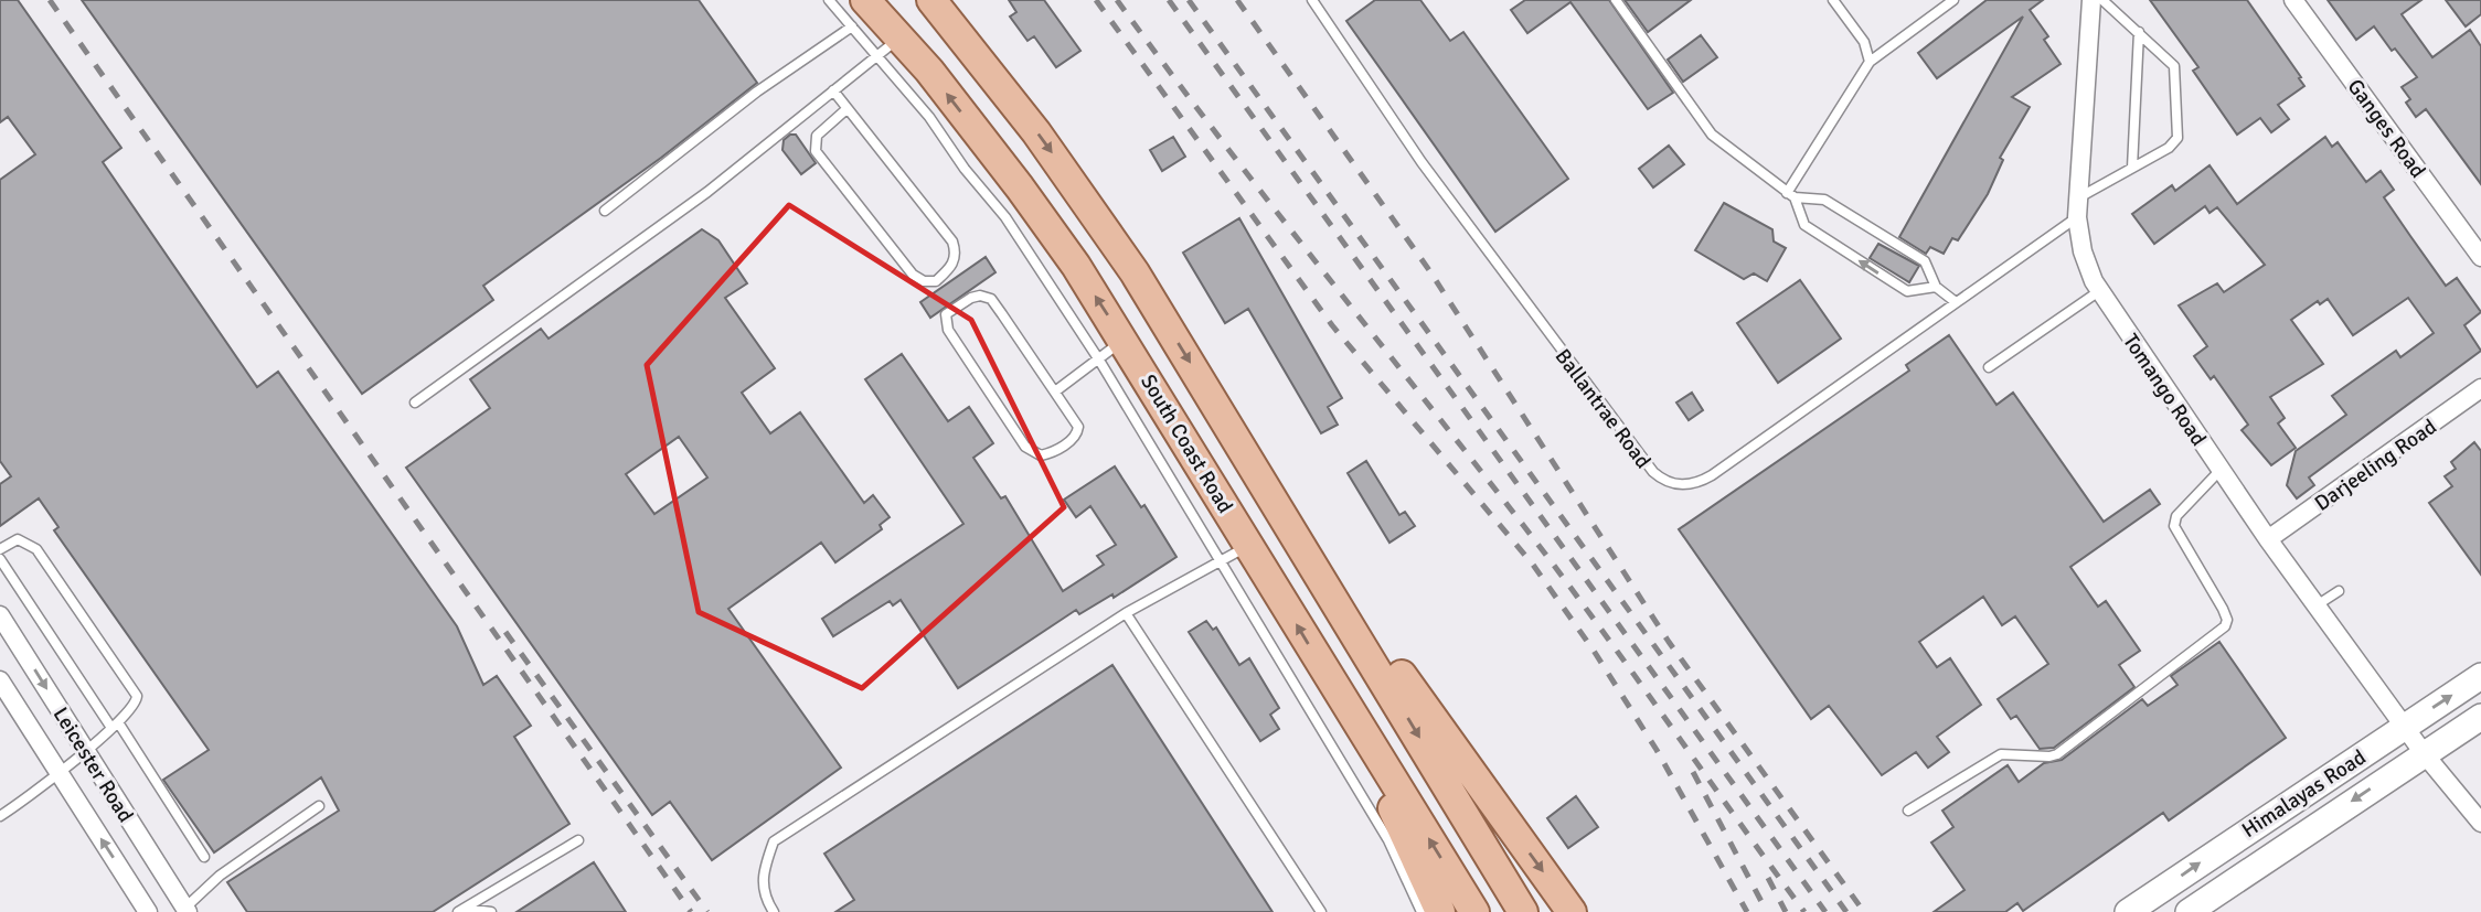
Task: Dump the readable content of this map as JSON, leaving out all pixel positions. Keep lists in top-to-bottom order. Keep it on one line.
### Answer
{"streets":{"main road":["South Coast Road"],"street":["Ganges Road","Tomango Road","Darjeeling Road","Leicester Road","Himalayas Road"],"lane":["Ballantrae Road"]},"crossings":[["Tomango Road","Ballantrae Road"],["Tomango Road","Darjeeling Road"],["Tomango Road","Himalayas Road"]]}
